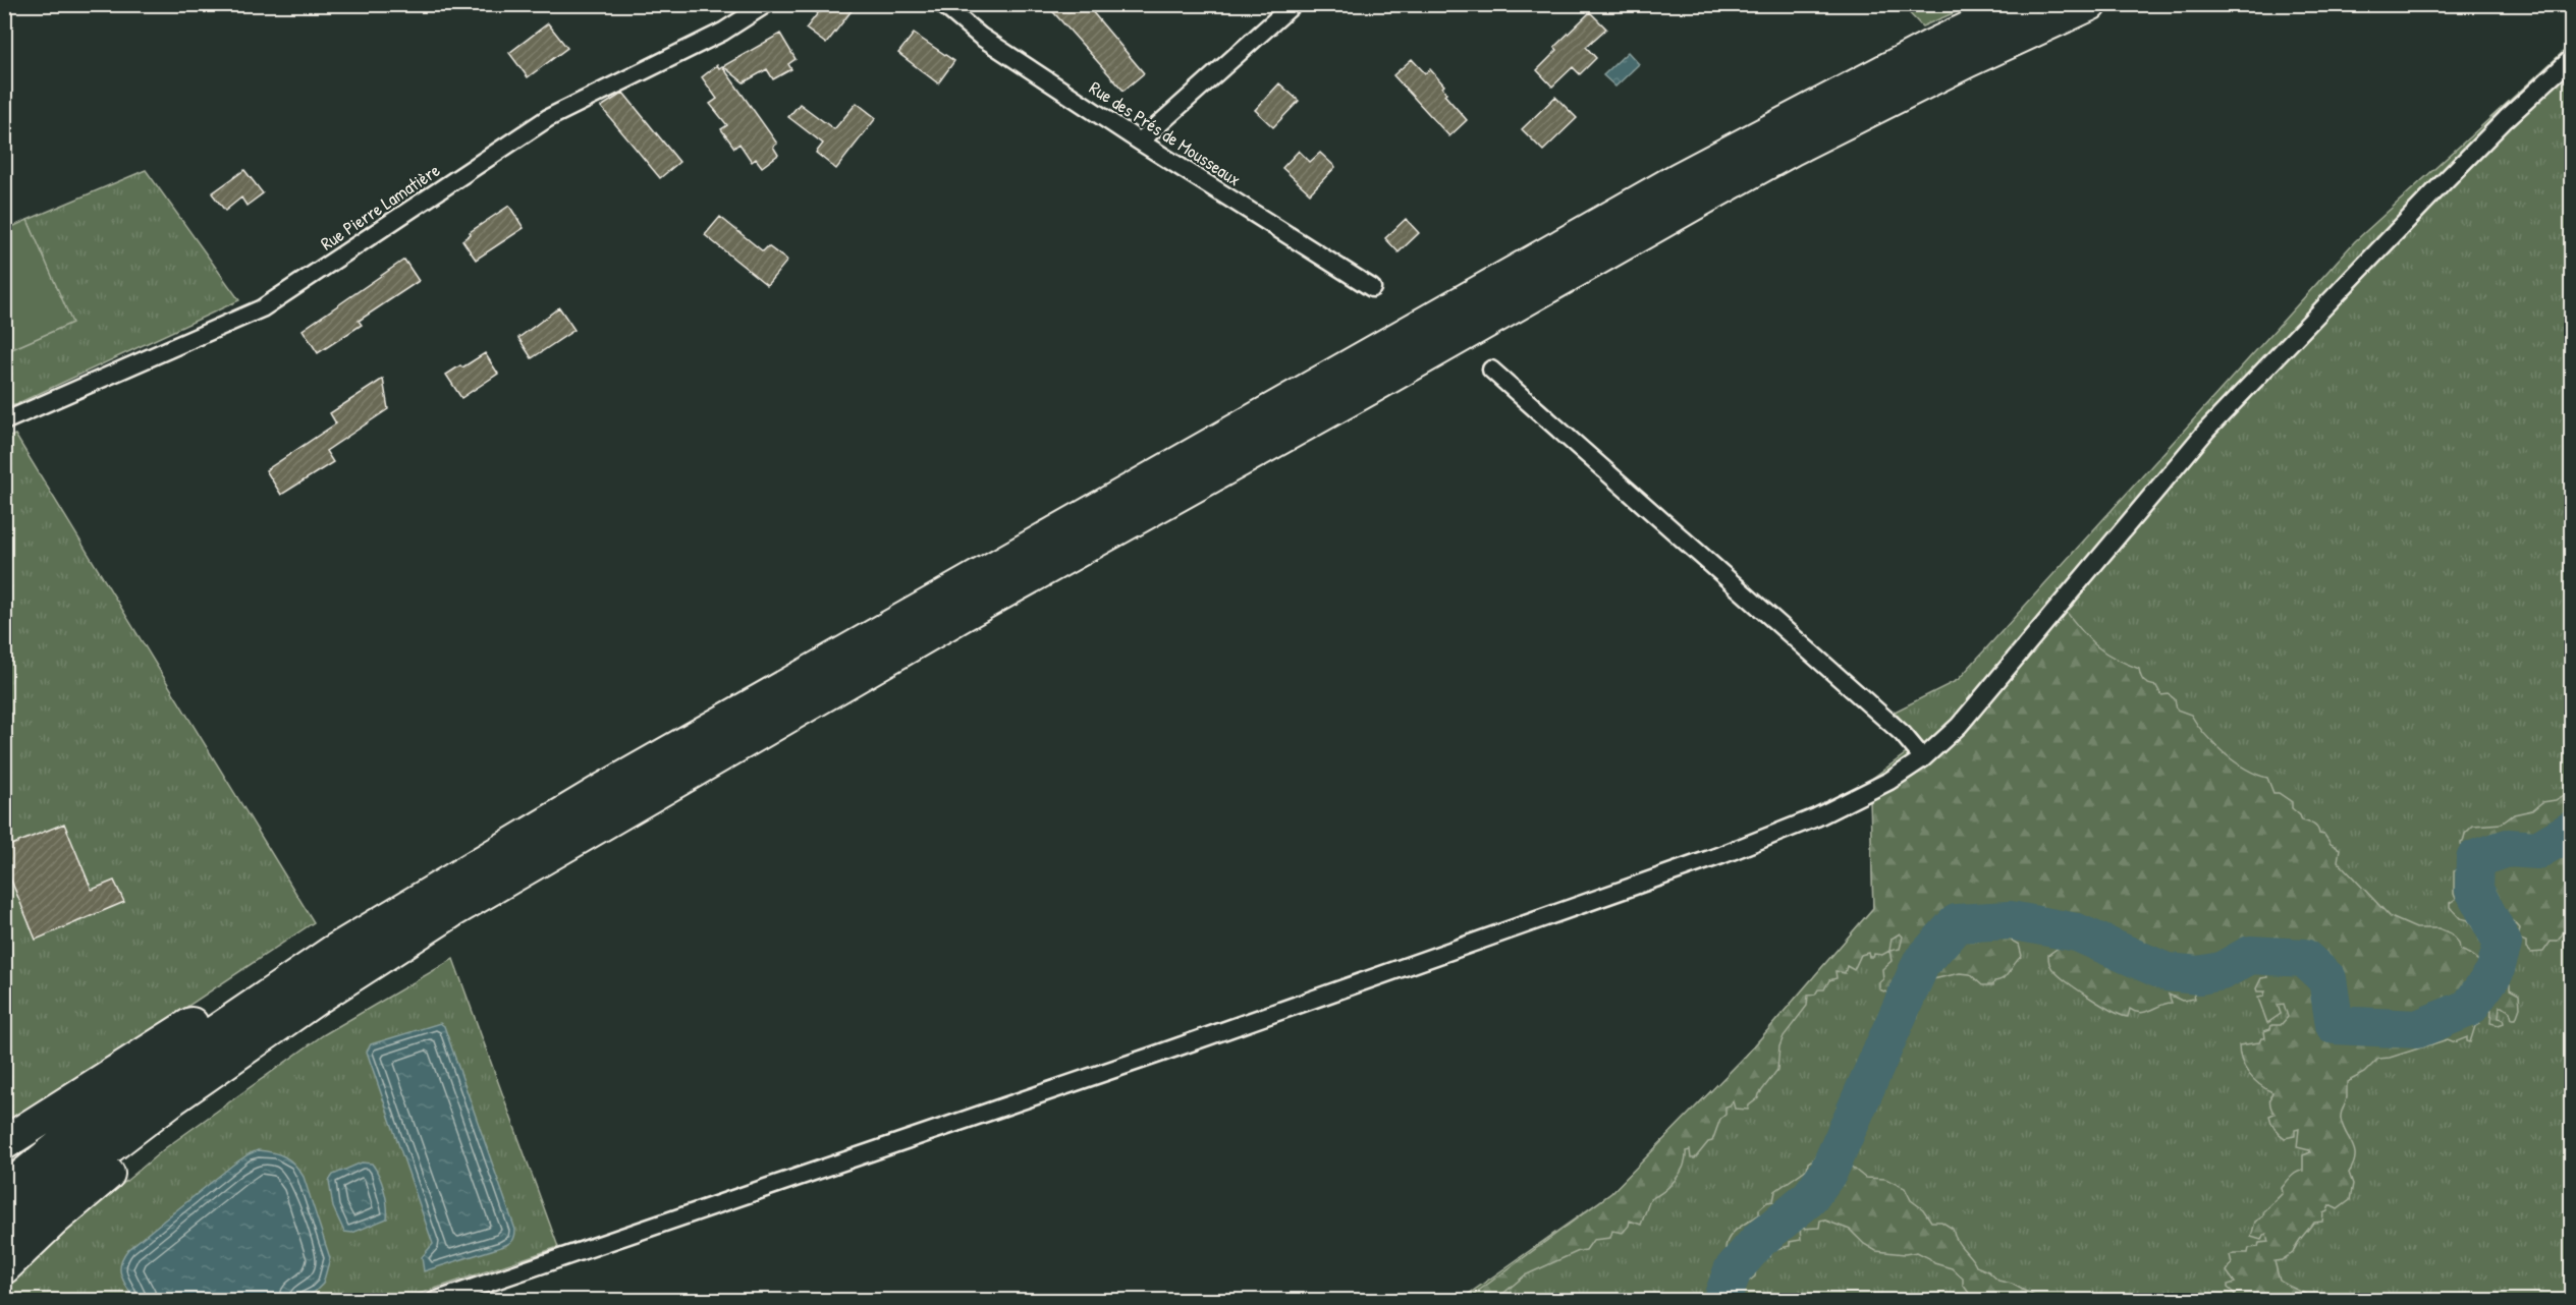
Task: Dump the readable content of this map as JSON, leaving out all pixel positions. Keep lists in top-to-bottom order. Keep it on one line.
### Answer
{"streets":{"street":["Rue des Prés de Mousseaux","Rue Pierre Lamatière"]}}
